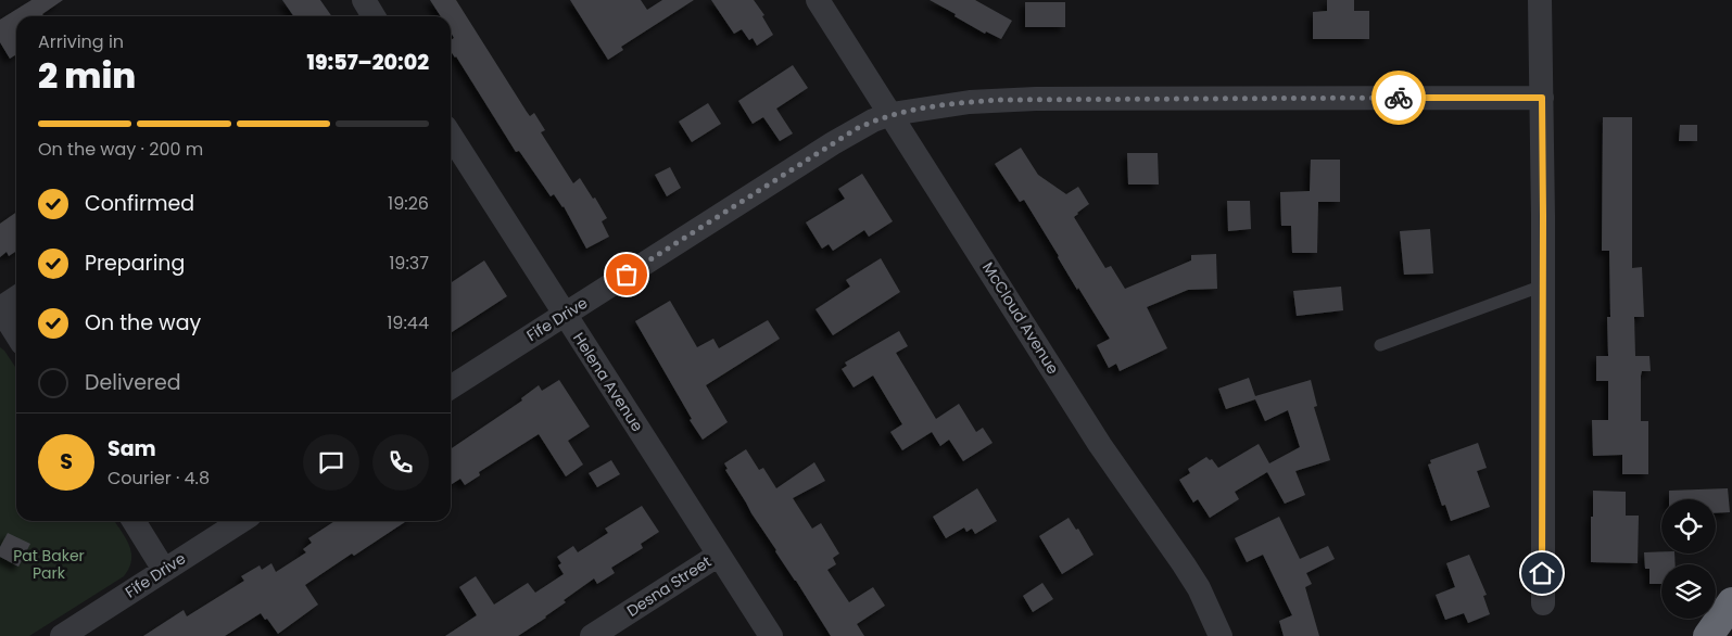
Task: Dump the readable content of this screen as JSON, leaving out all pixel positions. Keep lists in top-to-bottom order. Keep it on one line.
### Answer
{"streets":{"street":["McCloud Avenue","Fife Drive","Helena Avenue","Desna Street"]},"crossings":[["McCloud Avenue","Fife Drive"],["Fife Drive","Helena Avenue"],["Helena Avenue","Desna Street"]],"parks":["Pat Baker Park"],"page":{"heading":["2 min","Arriving in","19:57–20:02"],"panel":["Sam","Courier · 4.8"],"bar":"On the way · 200 m","list":[["Confirmed","19:26"],["Preparing","19:37"],["On the way","19:44"],"Delivered"],"round":"S"}}
